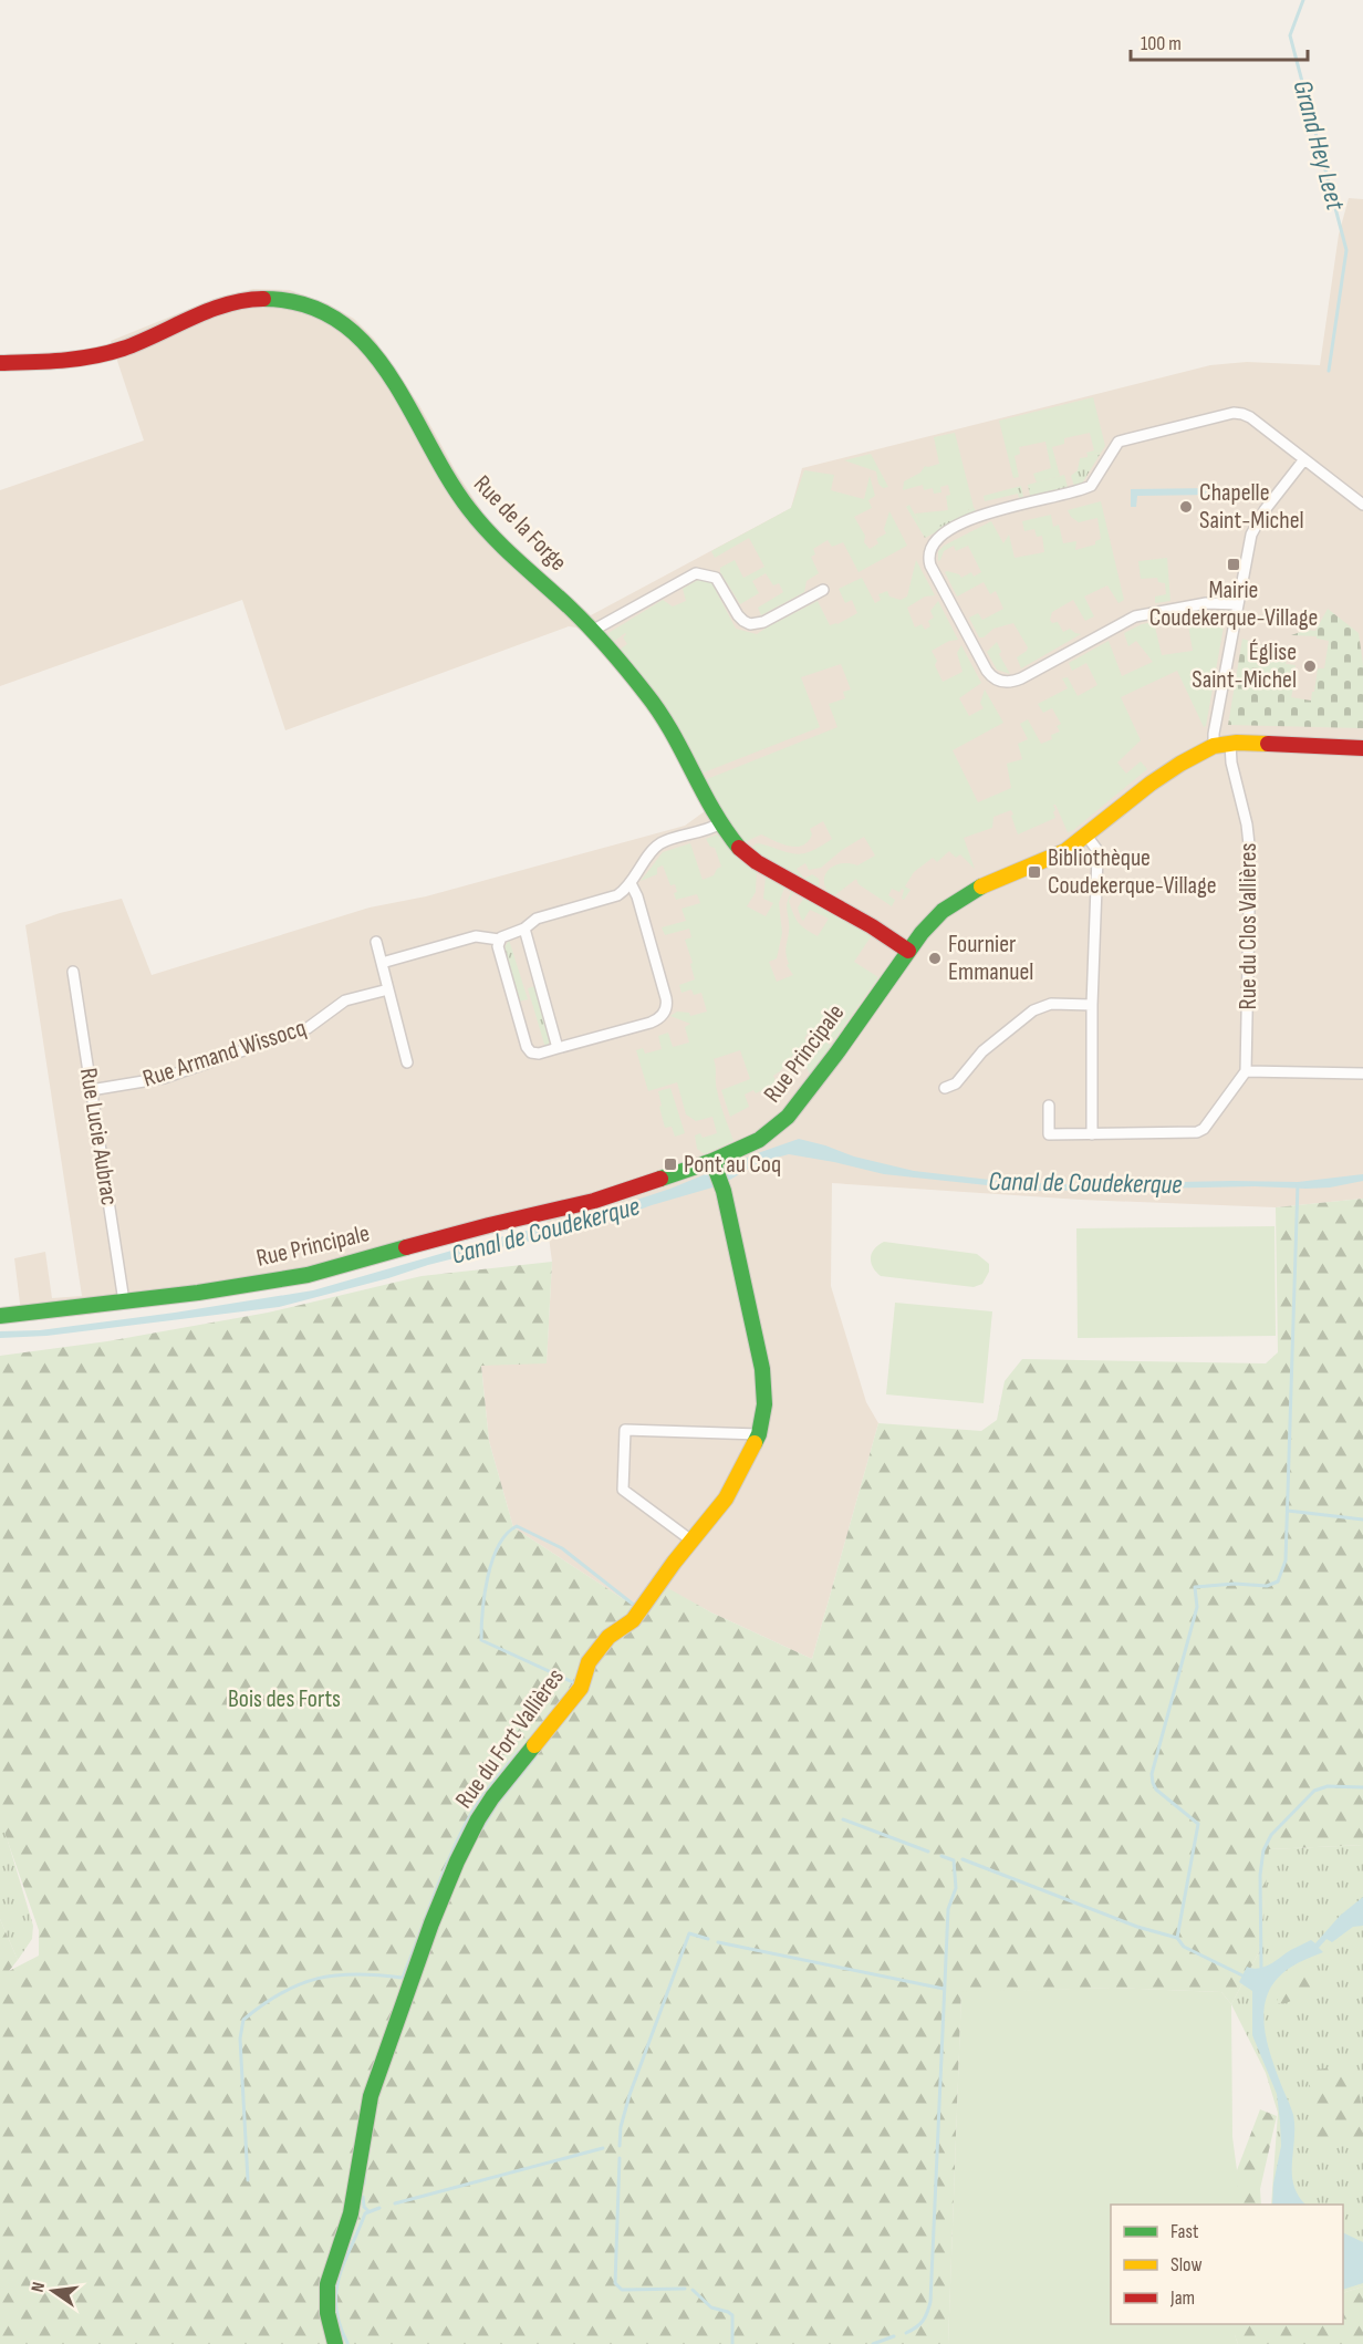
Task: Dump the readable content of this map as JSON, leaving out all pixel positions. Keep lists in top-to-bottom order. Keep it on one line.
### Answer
{"streets":{"street":["Rue de la Forge","Rue du Clos Vallières","Rue Armand Wissocq","Rue Principale","Rue Lucie Aubrac","Rue du Fort Vallières"]},"crossings":[["Rue de la Forge","Rue Principale"],["Rue du Clos Vallières","Rue Principale"],["Rue Armand Wissocq","Rue Lucie Aubrac"],["Rue Principale","Rue Lucie Aubrac"],["Rue Principale","Rue du Fort Vallières"]],"water":["Grand Hey Leet","Canal de Coudekerque"],"parks":["Bois des Forts"],"places":{"other":["Chapelle Saint-Michel","Église Saint-Michel","Fournier Emmanuel"],"transit":["Mairie Coudekerque-Village","Bibliothèque Coudekerque-Village","Pont au Coq"]},"legend":["Fast","Slow","Jam"],"scale_bar":"100 m","north":"left"}
